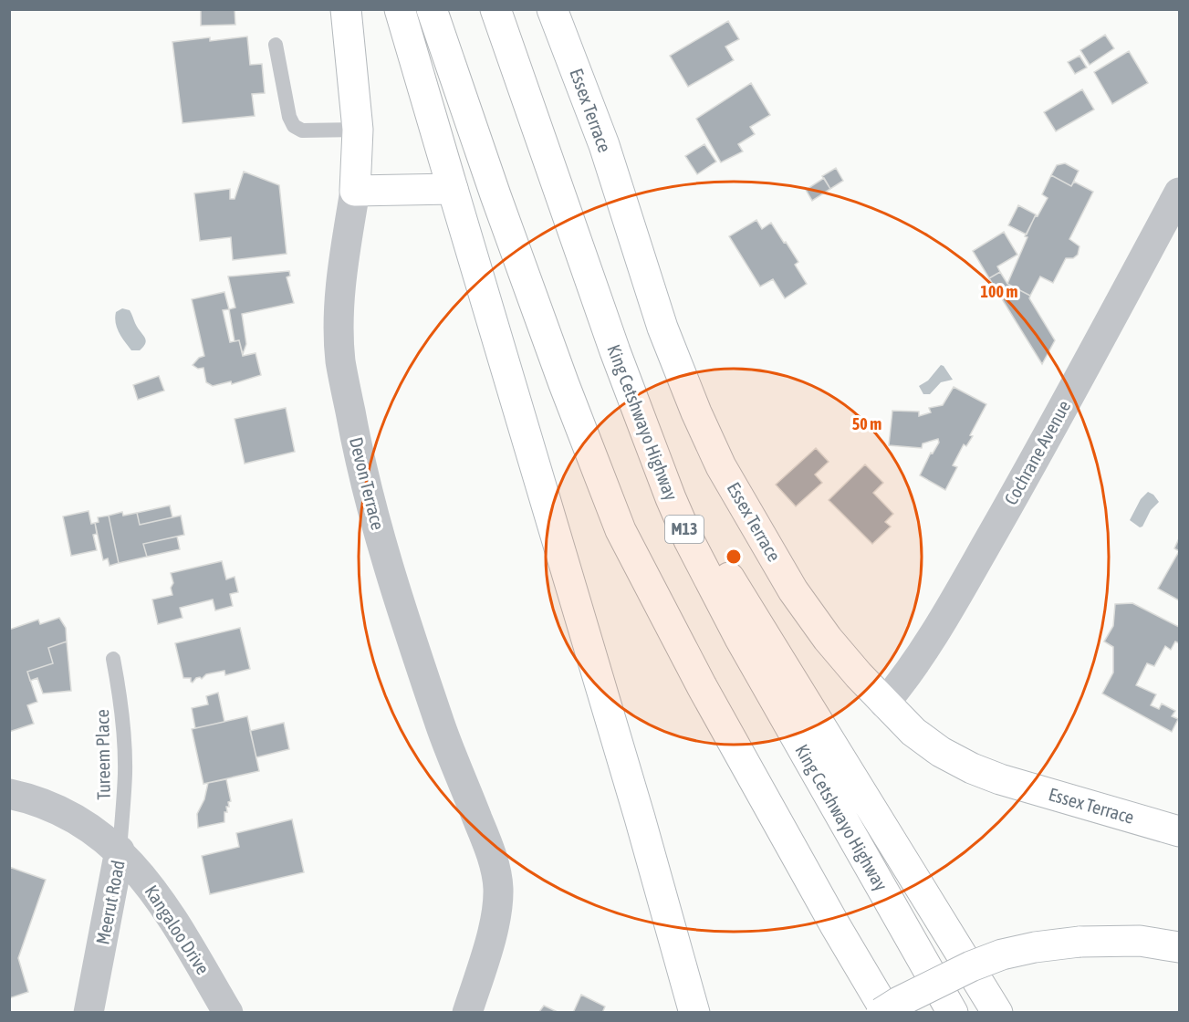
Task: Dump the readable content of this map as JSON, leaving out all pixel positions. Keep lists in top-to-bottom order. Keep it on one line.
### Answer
{"streets":{"main road":["Essex Terrace","King Cetshwayo Highway","Devon Terrace","M13"],"street":["Cochrane Avenue","Meerut Road","Kangaloo Drive"],"lane":["Tureem Place"]},"crossings":[["Essex Terrace","Cochrane Avenue"],["Tureem Place","Meerut Road"],["Tureem Place","Kangaloo Drive"],["Meerut Road","Kangaloo Drive"]],"rings":["100 m","50 m"]}
